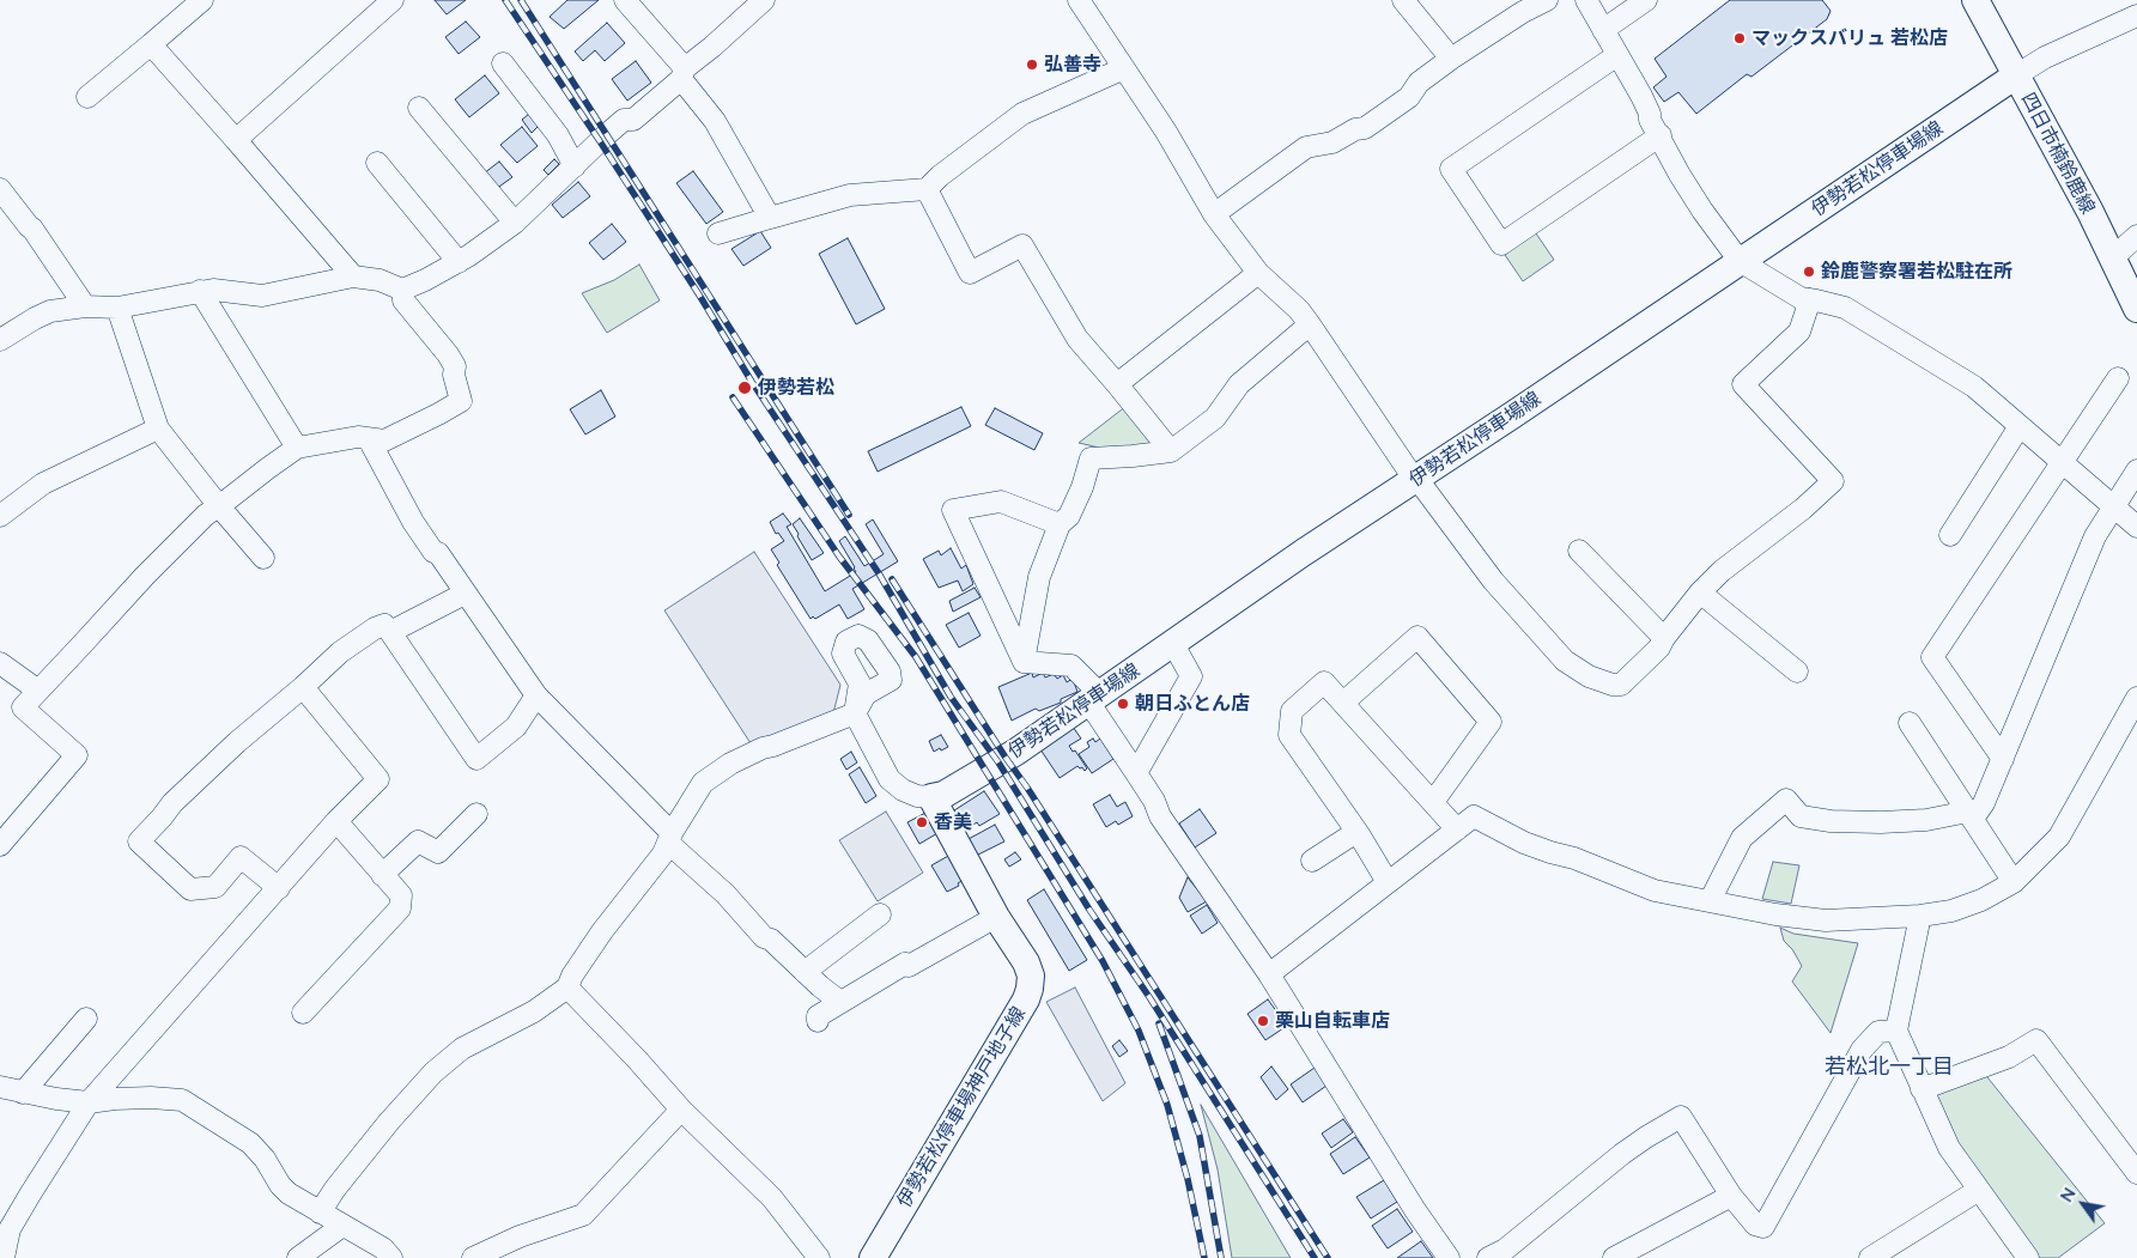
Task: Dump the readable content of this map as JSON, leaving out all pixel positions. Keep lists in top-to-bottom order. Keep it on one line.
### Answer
{"streets":{"main road":["四日市楠鈴鹿線","伊勢若松停車場線","伊勢若松停車場神戸地子線"]},"crossings":[["四日市楠鈴鹿線","伊勢若松停車場線"],["伊勢若松停車場線","伊勢若松停車場神戸地子線"]],"districts":["若松北一丁目"],"places":["マックスバリュ 若松店","弘善寺","鈴鹿警察署若松駐在所","伊勢若松","朝日ふとん店","香美","栗山自転車店"],"north":"top left"}
